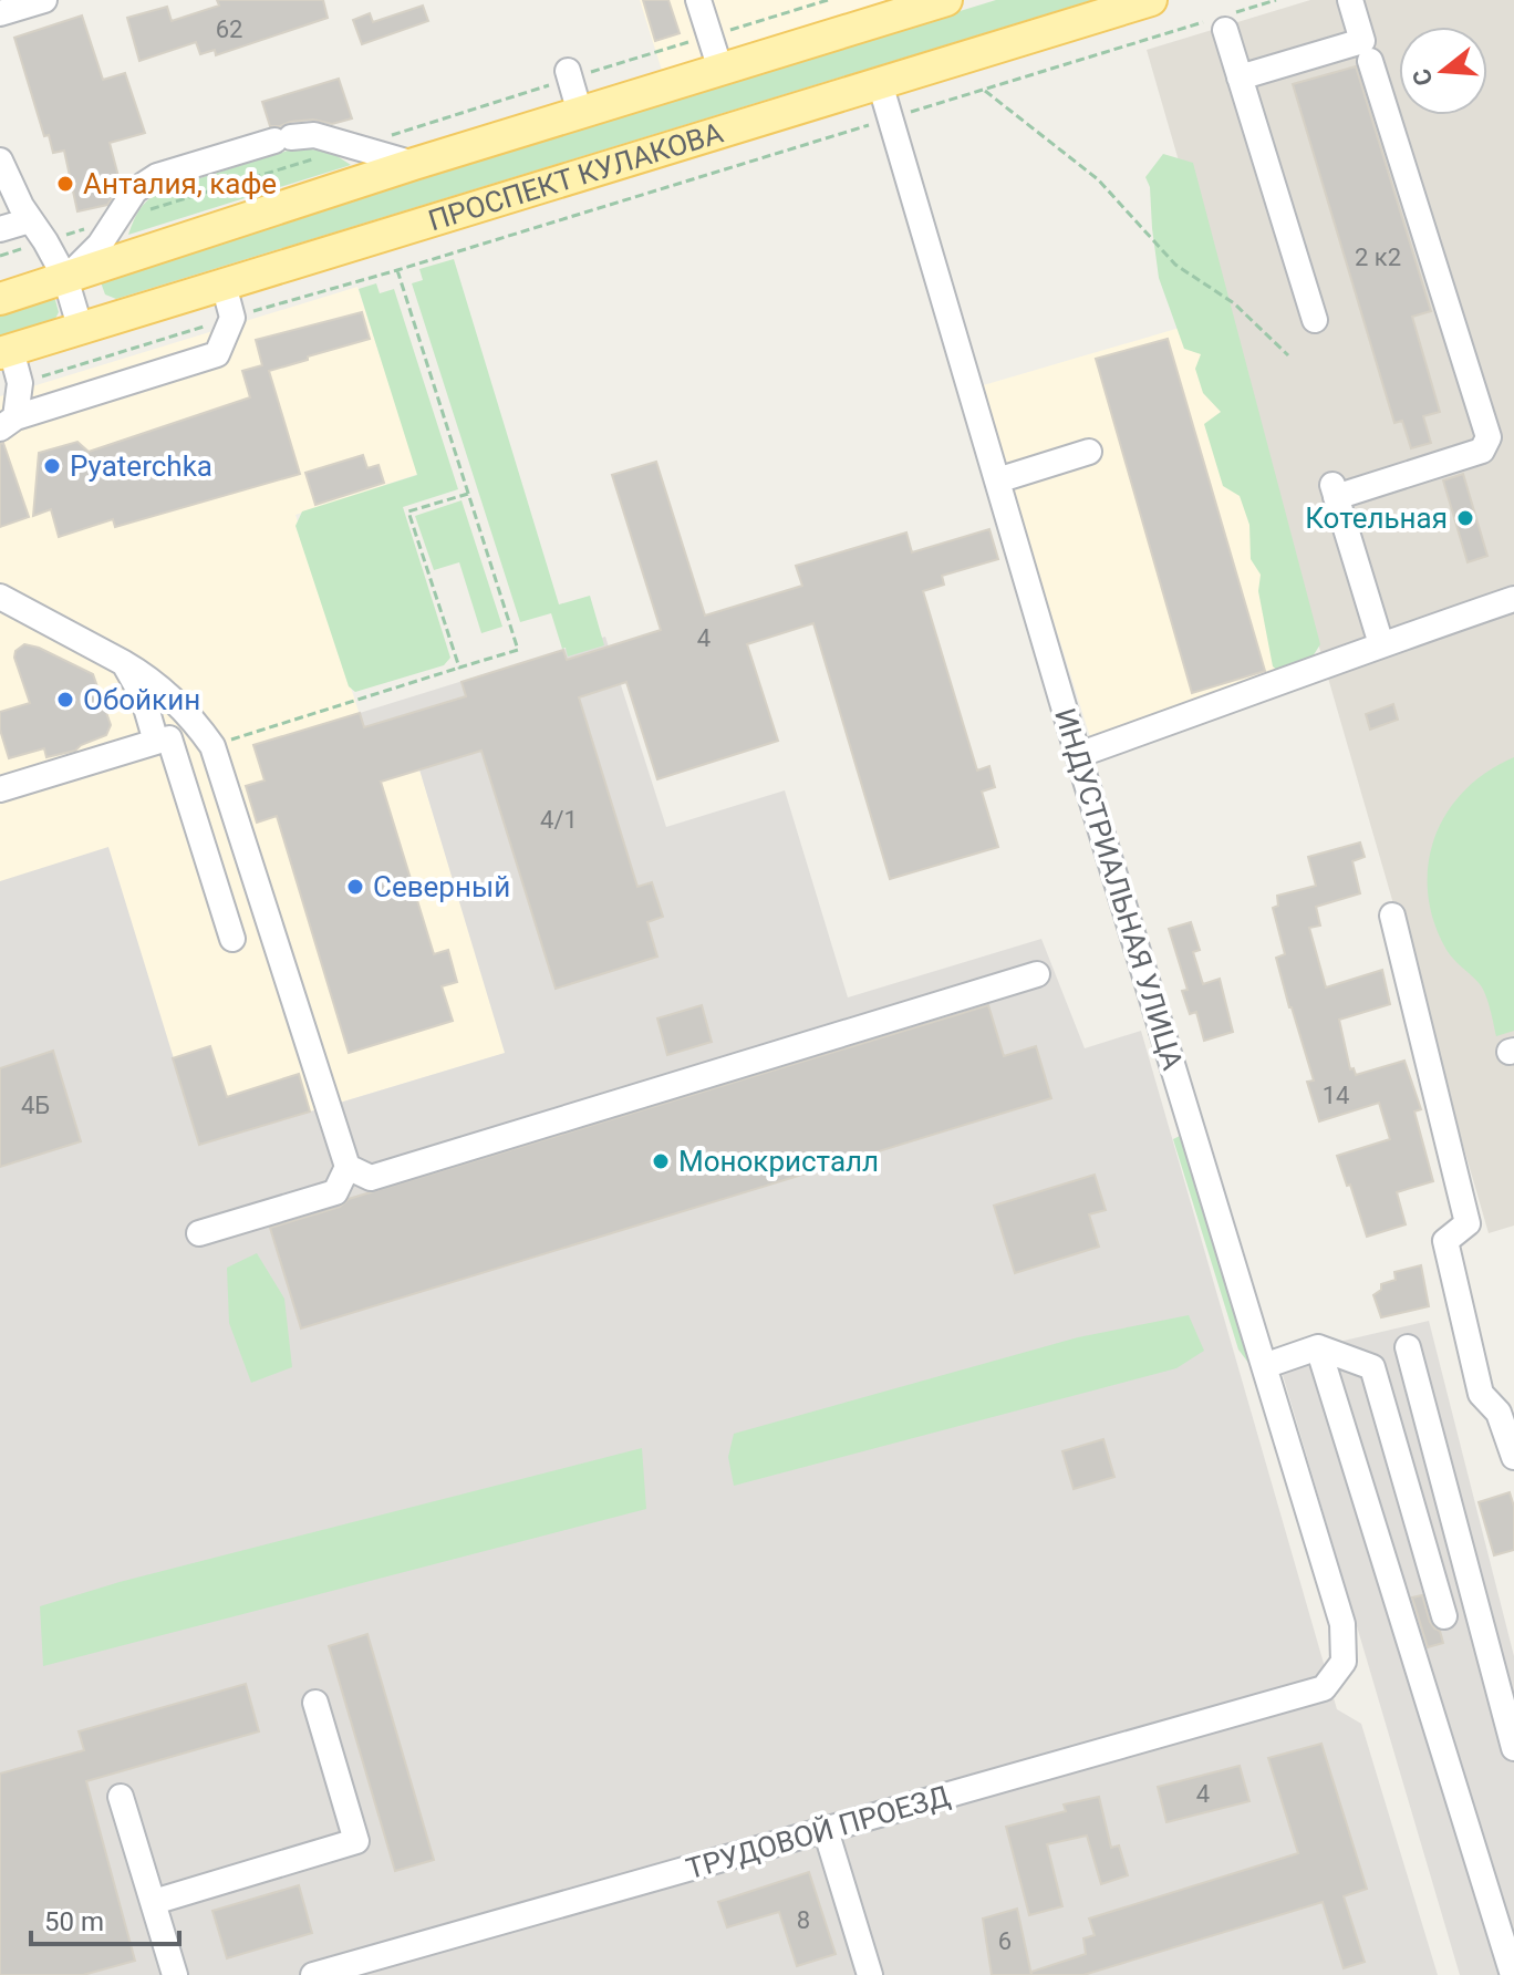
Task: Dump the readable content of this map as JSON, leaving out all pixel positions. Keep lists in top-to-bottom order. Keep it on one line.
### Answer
{"streets":{"main road":["ПРОСПЕКТ КУЛАКОВА"],"street":["ИНДУСТРИАЛЬНАЯ УЛИЦА","ТРУДОВОЙ ПРОЕЗД"]},"crossings":[["ПРОСПЕКТ КУЛАКОВА","ИНДУСТРИАЛЬНАЯ УЛИЦА"],["ИНДУСТРИАЛЬНАЯ УЛИЦА","ТРУДОВОЙ ПРОЕЗД"]],"places":["Анталия, кафе","Pyaterchka","Котельная","Обойкин","Северный","Монокристалл"],"house_numbers":["62","2 к2","4","4/1","14","4Б","4","8","6"],"scale_bar":"50 m","north":"left"}
